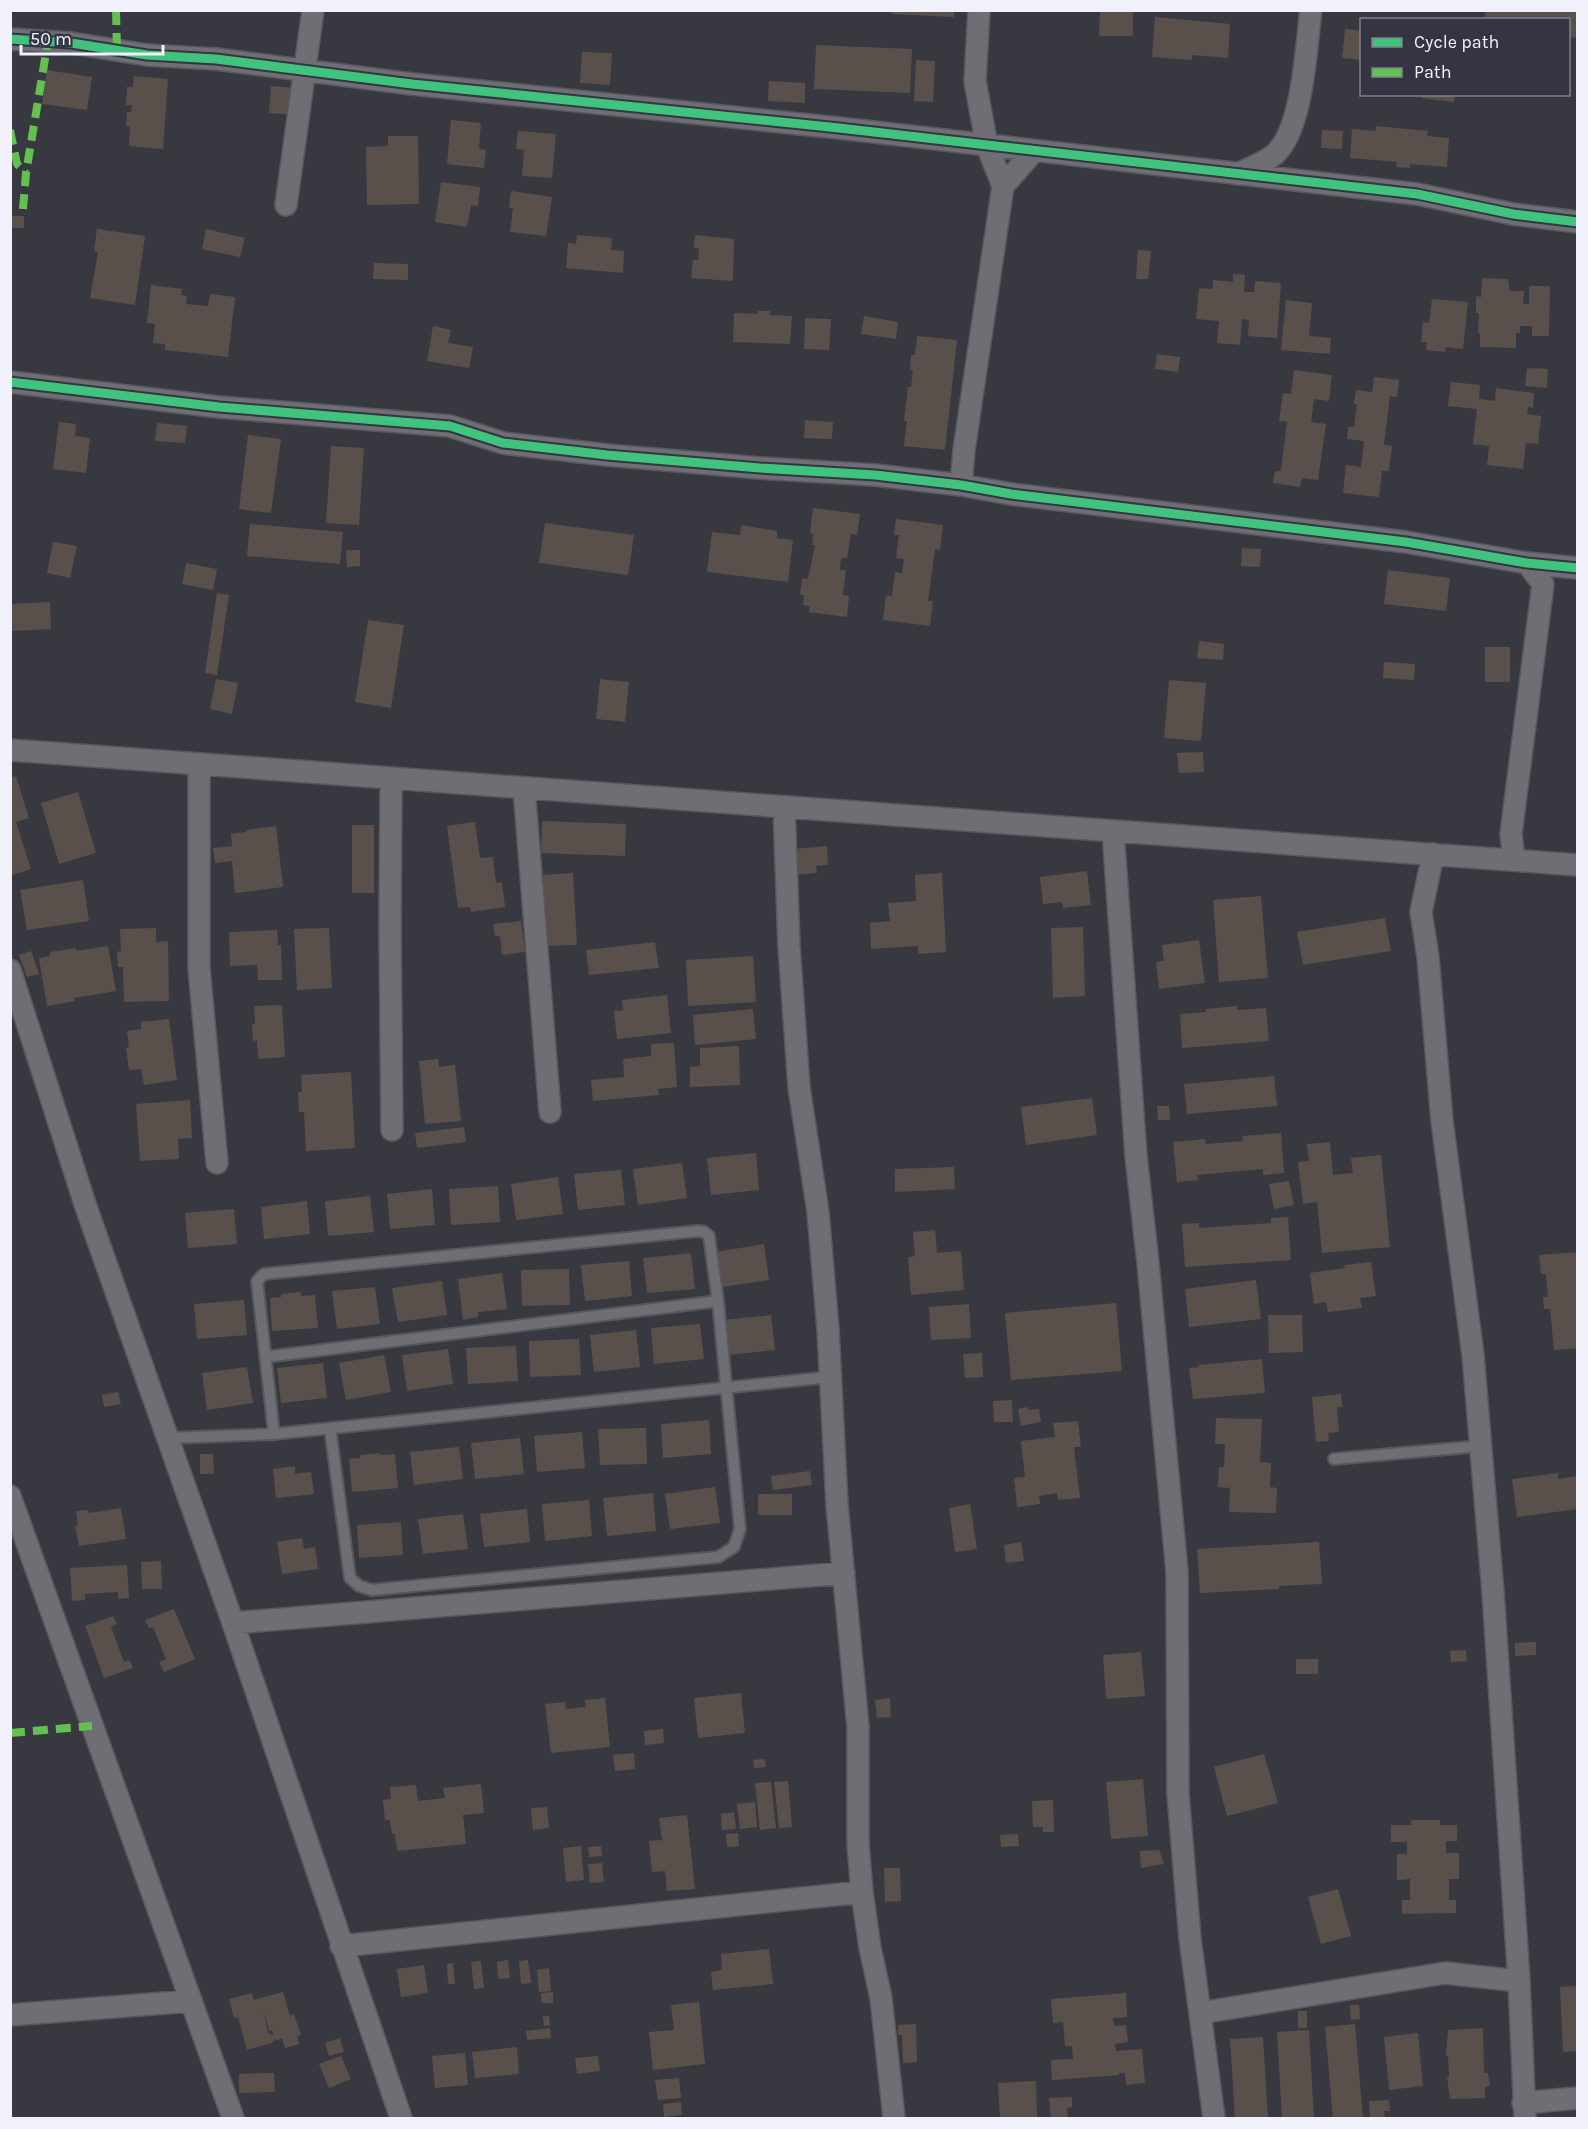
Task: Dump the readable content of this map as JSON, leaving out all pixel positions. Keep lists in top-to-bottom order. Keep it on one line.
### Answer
{"legend":["Cycle path","Path"],"scale_bar":"50 m"}
